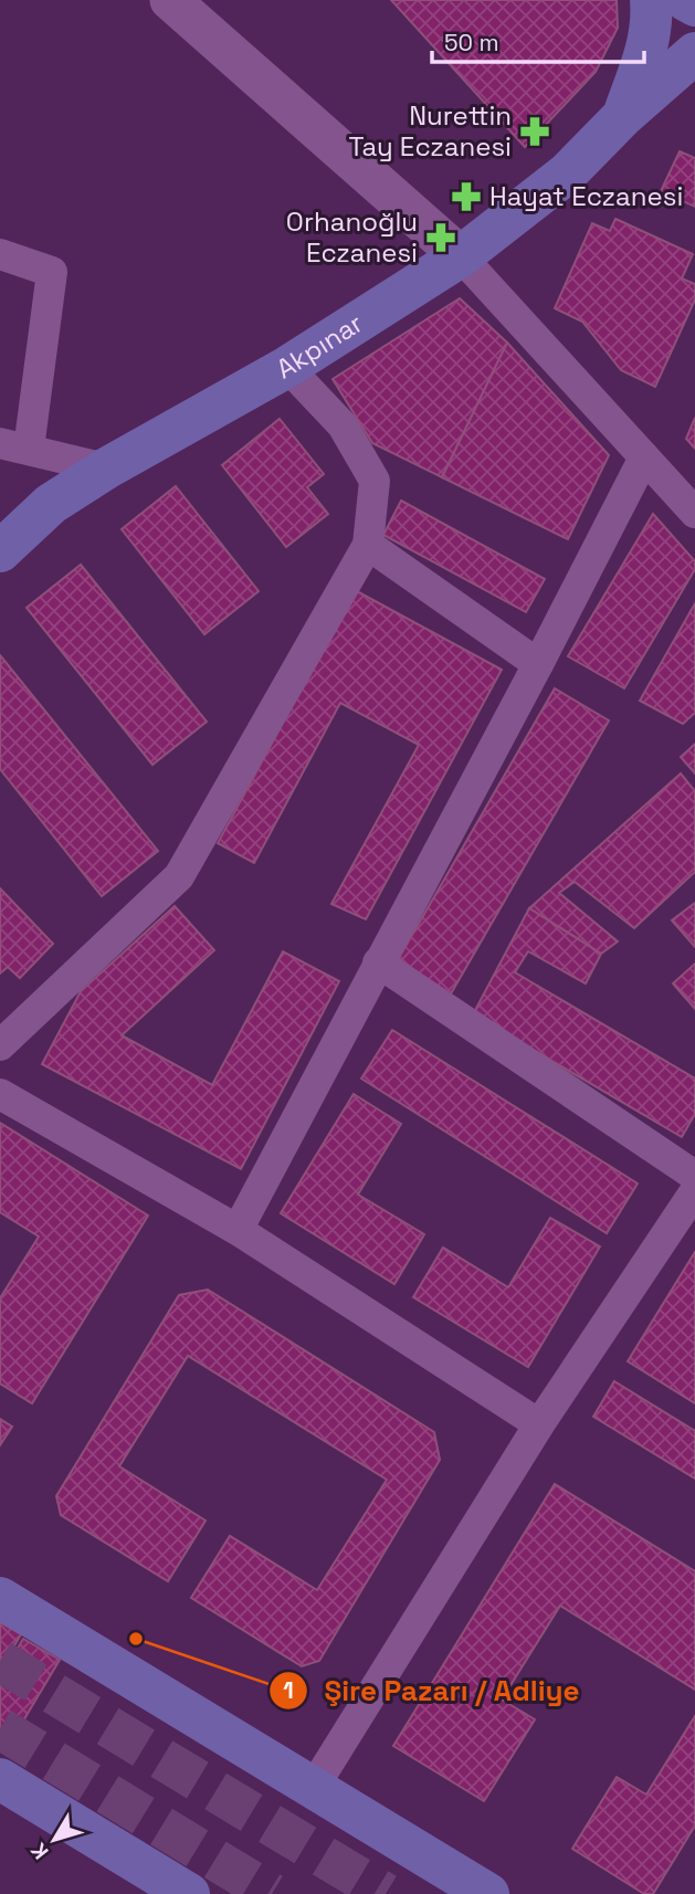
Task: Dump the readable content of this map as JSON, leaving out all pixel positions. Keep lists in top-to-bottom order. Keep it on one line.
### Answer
{"streets":{"main road":["Akpınar"]},"places":{"pharmacy":["Nurettin Tay Eczanesi","Hayat Eczanesi","Orhanoğlu Eczanesi"],"other":["Şire Pazarı / Adliye"]},"scale_bar":"50 m","north":"bottom left"}
